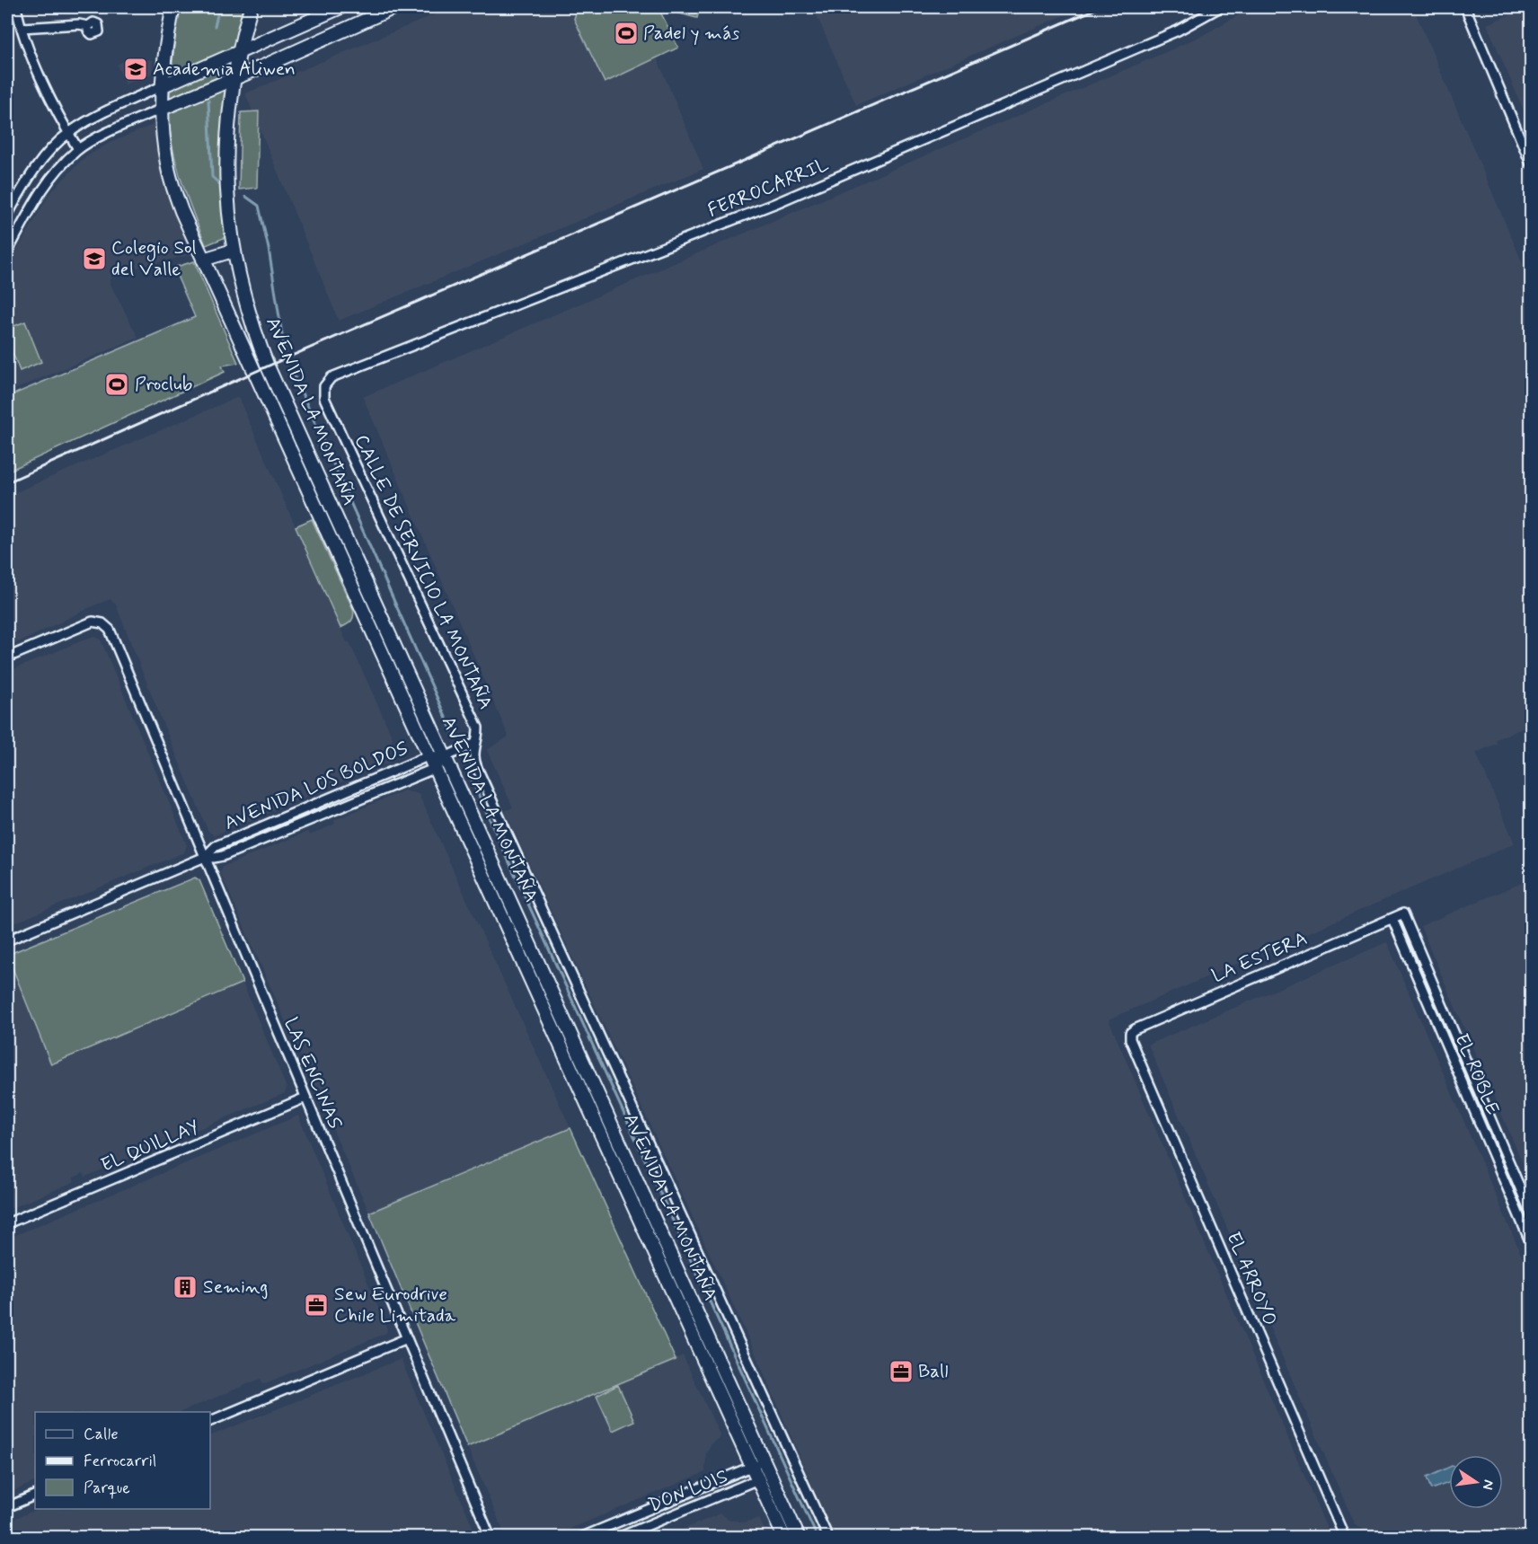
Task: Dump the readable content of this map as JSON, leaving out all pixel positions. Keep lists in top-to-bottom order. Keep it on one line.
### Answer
{"streets":{"main road":["AVENIDA LA MONTAÑA"],"street":["FERROCARRIL","CALLE DE SERVICIO LA MONTAÑA","AVENIDA LOS BOLDOS","LA ESTERA","LAS ENCINAS","EL ROBLE","EL QUILLAY","EL ARROYO","DON LUIS"]},"crossings":[["FERROCARRIL","CALLE DE SERVICIO LA MONTAÑA"],["AVENIDA LA MONTAÑA","AVENIDA LOS BOLDOS"],["AVENIDA LA MONTAÑA","DON LUIS"],["CALLE DE SERVICIO LA MONTAÑA","AVENIDA LOS BOLDOS"],["AVENIDA LOS BOLDOS","LAS ENCINAS"],["LA ESTERA","EL ROBLE"],["LA ESTERA","EL ARROYO"],["LAS ENCINAS","EL QUILLAY"]],"places":{"sports":["Padel y más","Proclub"],"school or university":["Academia Aliwen","Colegio Sol del Valle"],"building":["Seming"],"office":["Sew Eurodrive Chile Limitada","Ball"]},"legend":["Calle","Ferrocarril","Parque"],"north":"right"}
